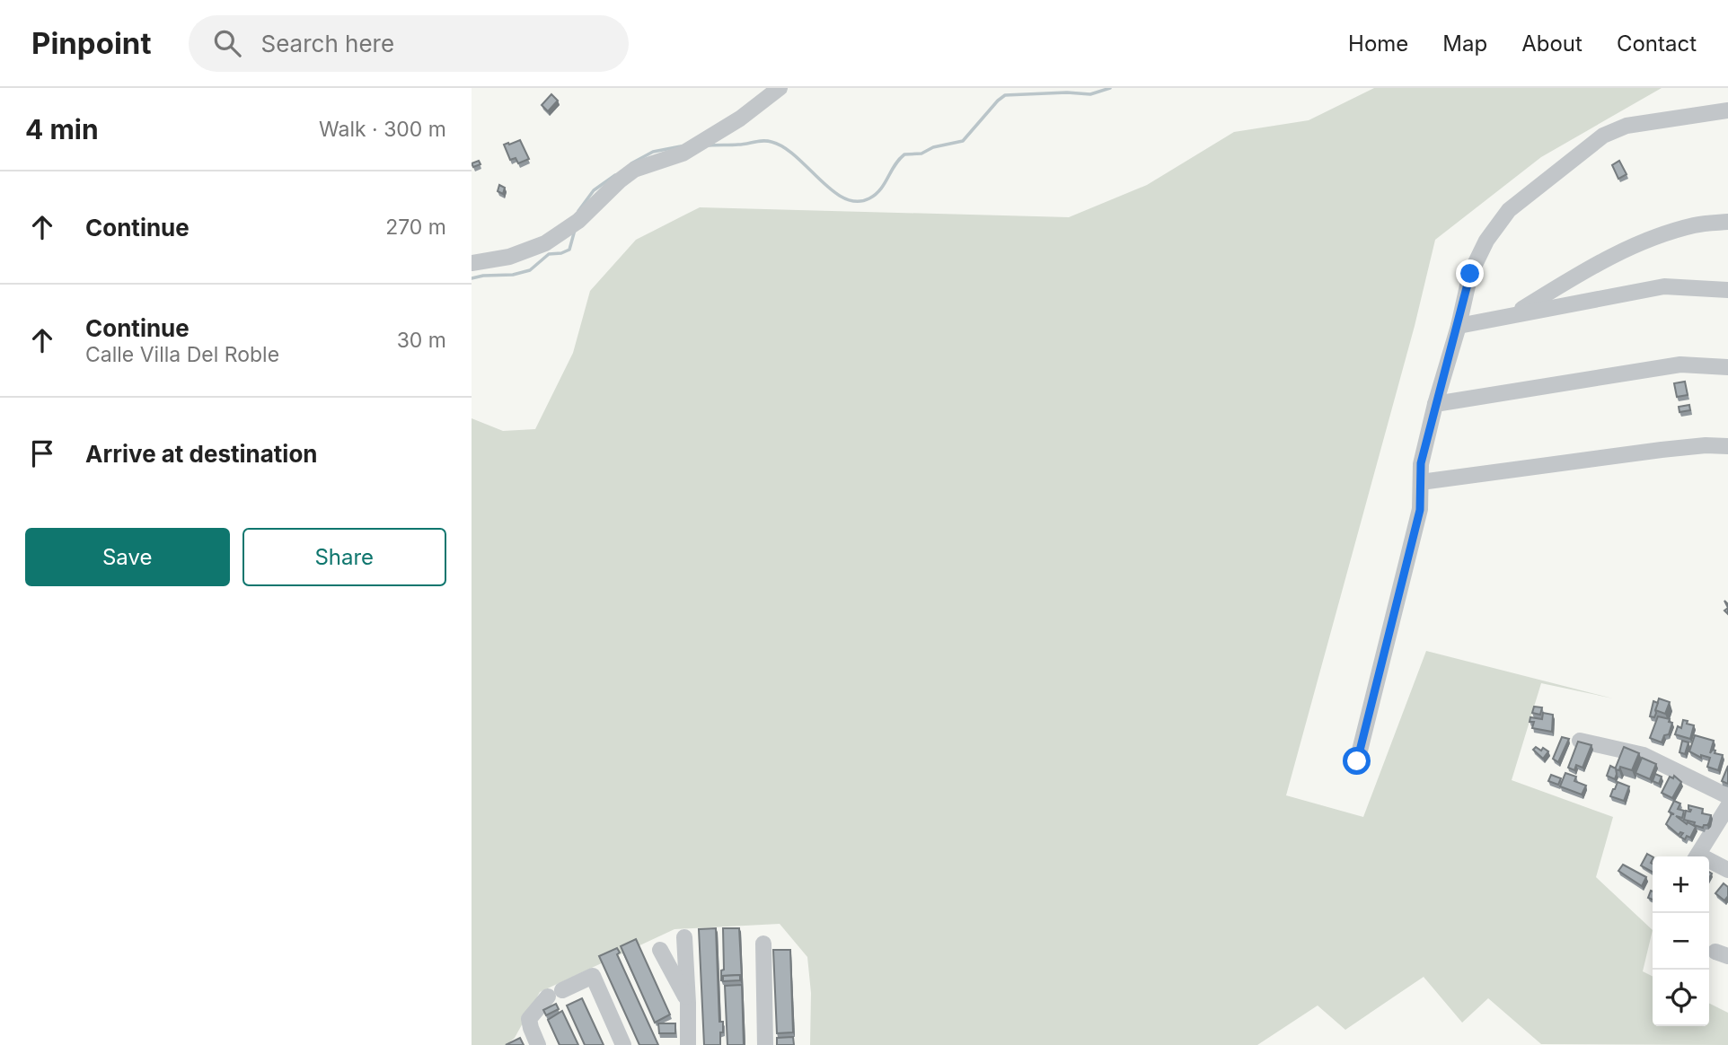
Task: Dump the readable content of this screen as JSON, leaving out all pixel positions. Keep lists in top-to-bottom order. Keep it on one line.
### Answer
{"page":{"header":"Pinpoint","search":"Search here","nav":["Home","Map","About","Contact"],"heading":["4 min","Walk · 300 m"],"list":[["Continue","270 m"],["Continue","Calle Villa Del Roble","30 m"],"Arrive at destination"],"buttons":["Save","Share"],"map_buttons":["+","−"]}}
